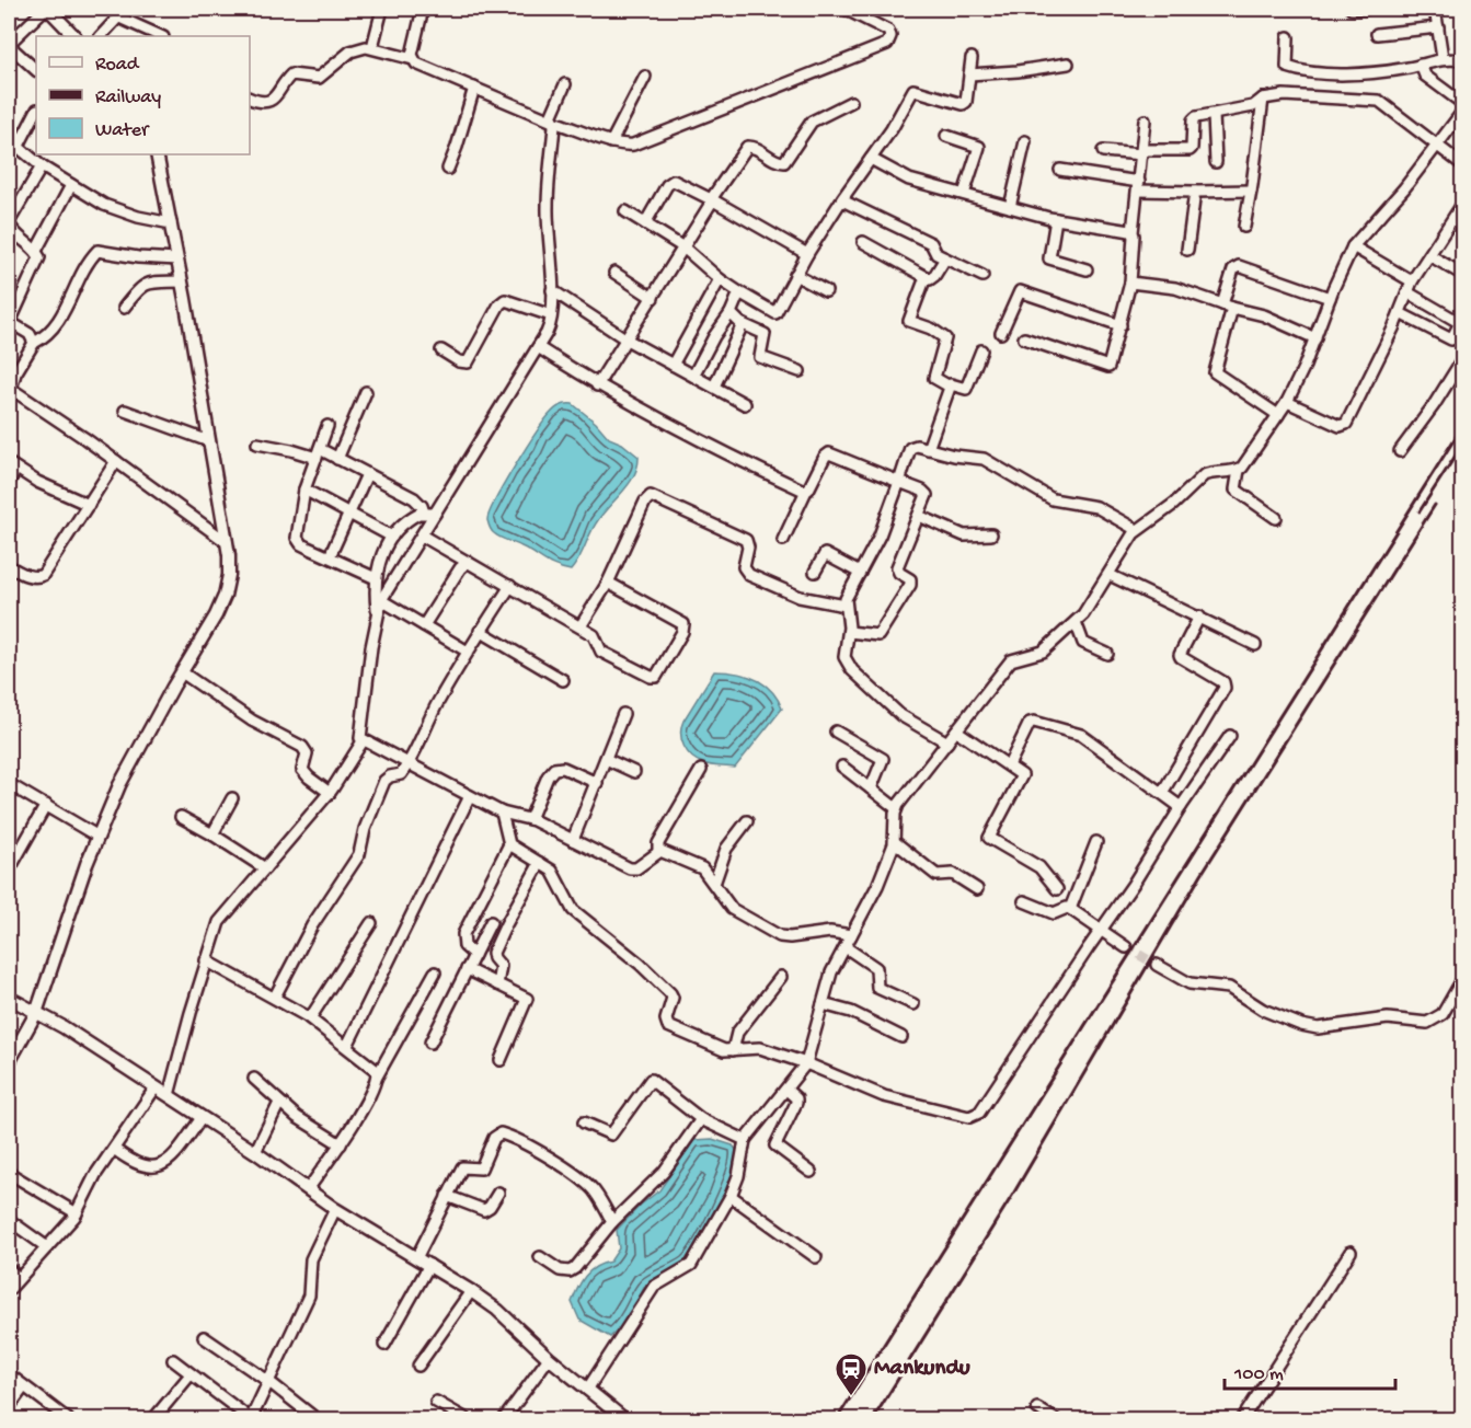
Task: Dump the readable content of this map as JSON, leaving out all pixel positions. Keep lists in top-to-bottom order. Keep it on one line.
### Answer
{"places":{"station":["Mankundu"]},"legend":["Road","Railway","Water"],"scale_bar":"100 m"}
